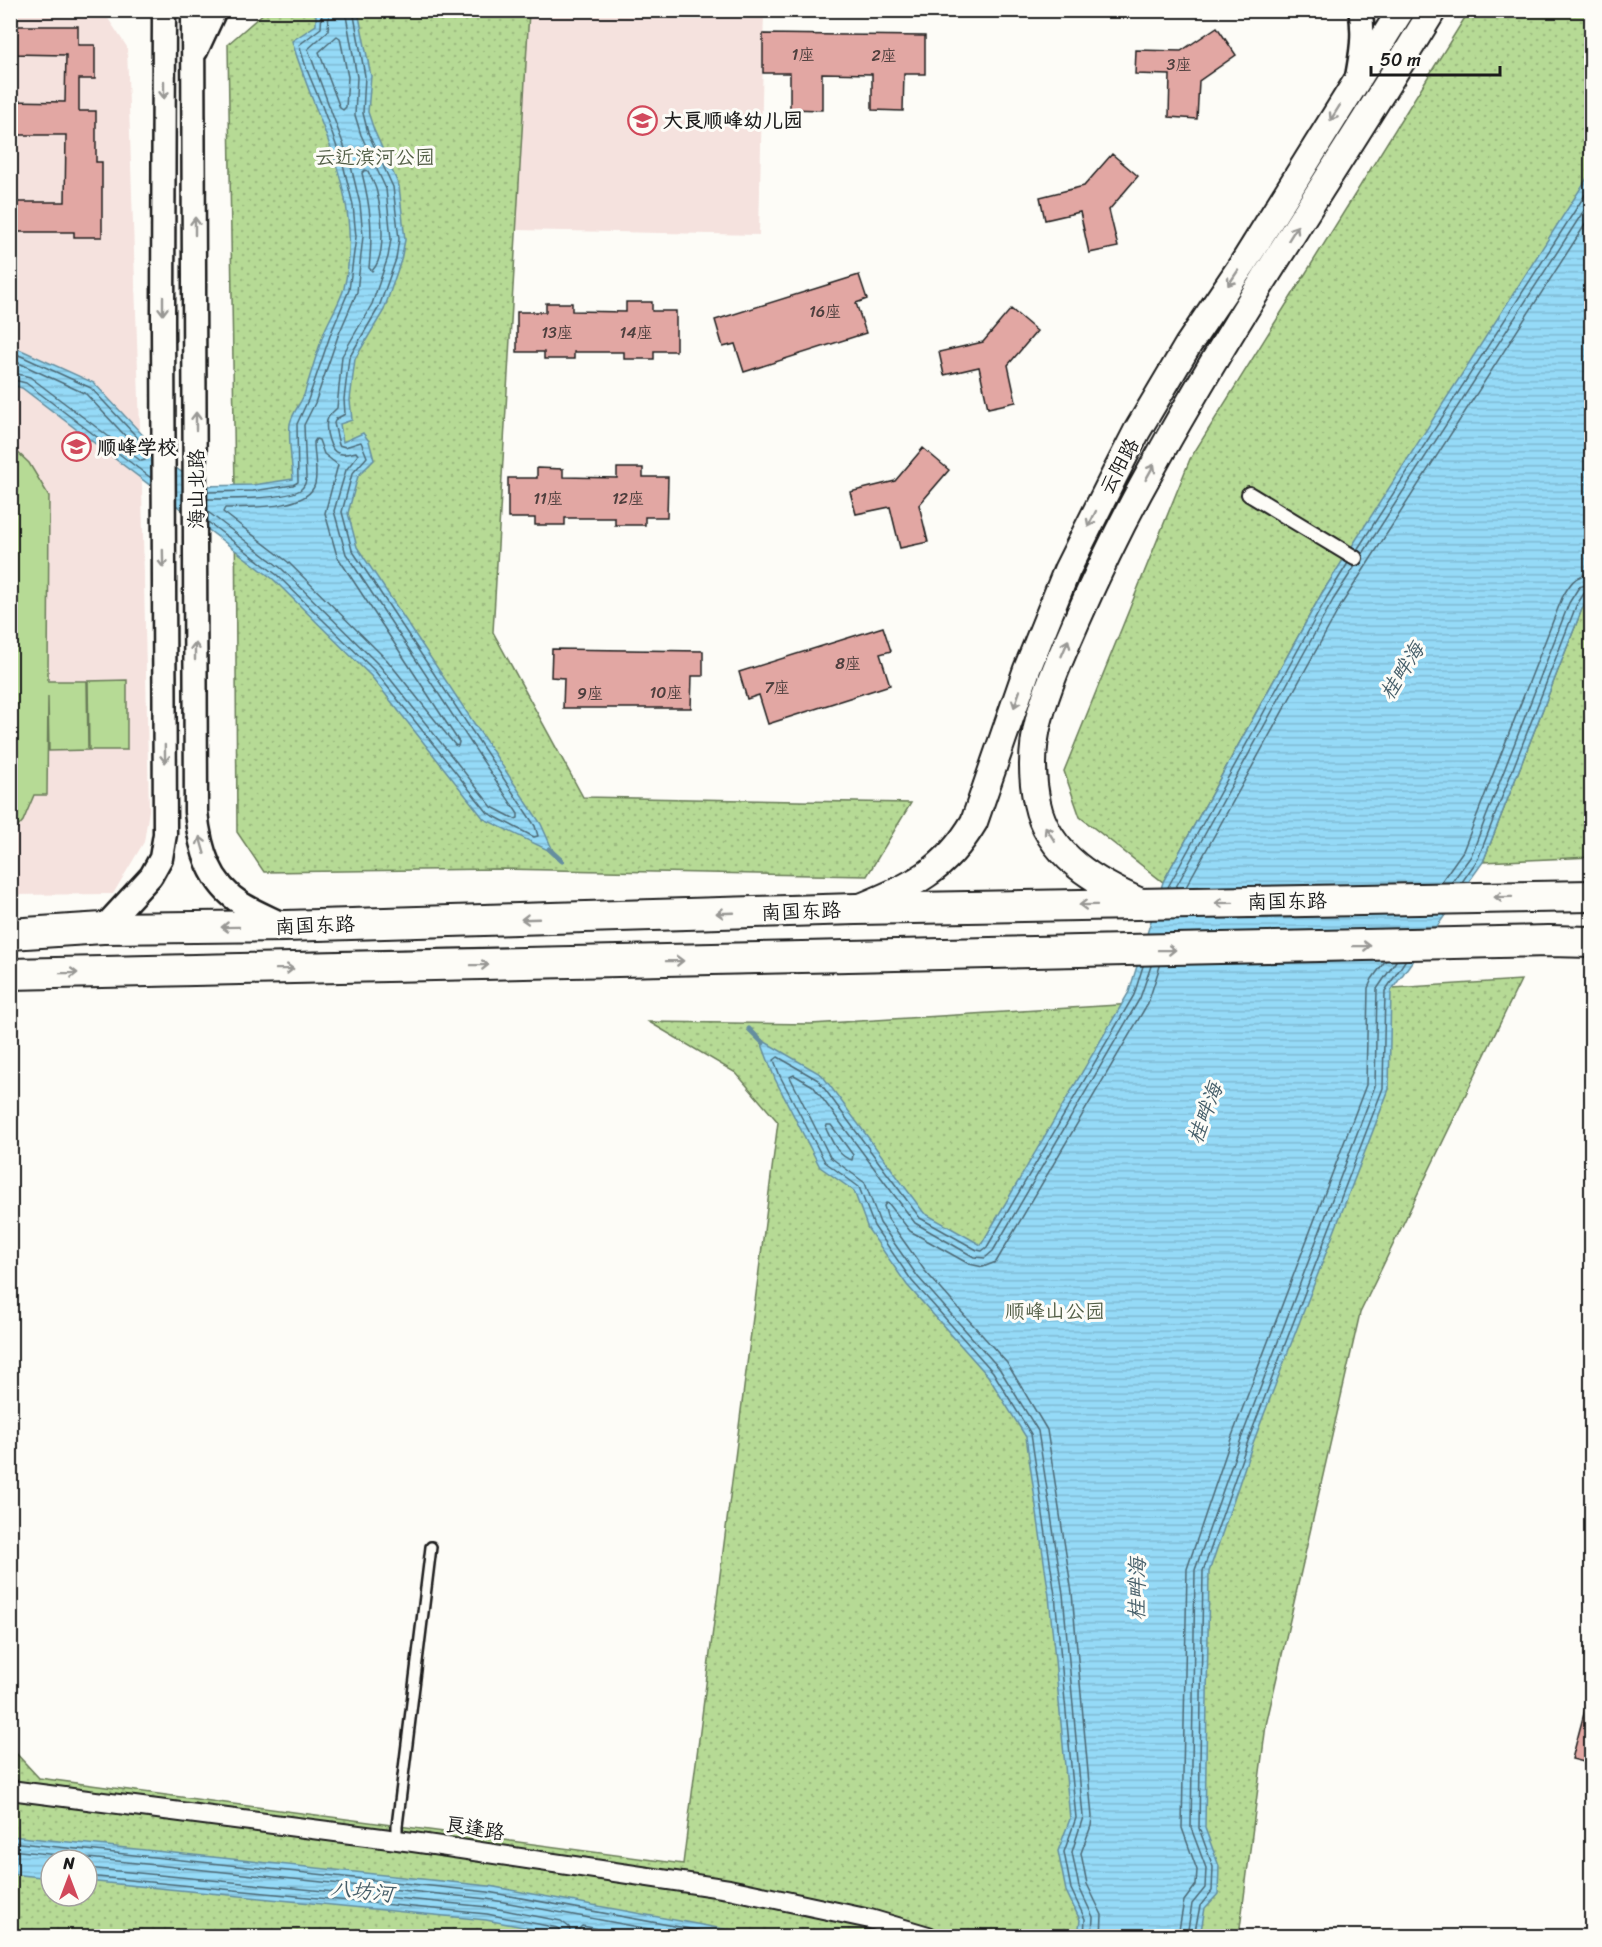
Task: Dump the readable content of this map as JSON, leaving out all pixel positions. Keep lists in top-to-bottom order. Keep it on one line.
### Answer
{"streets":{"highway":["南国东路"],"main road":["云阳路"],"street":["海山北路","良逢路"]},"crossings":[["云阳路","南国东路"],["海山北路","南国东路"]],"water":["桂畔海","八坊河"],"parks":["云近滨河公园","顺峰山公园"],"places":{"school or university":["大良顺峰幼儿园","顺峰学校"]},"house_numbers":["1座","2座","3座","16座","13座","14座","11座","12座","8座","7座","10座","9座"],"scale_bar":"50 m","north":"top"}
